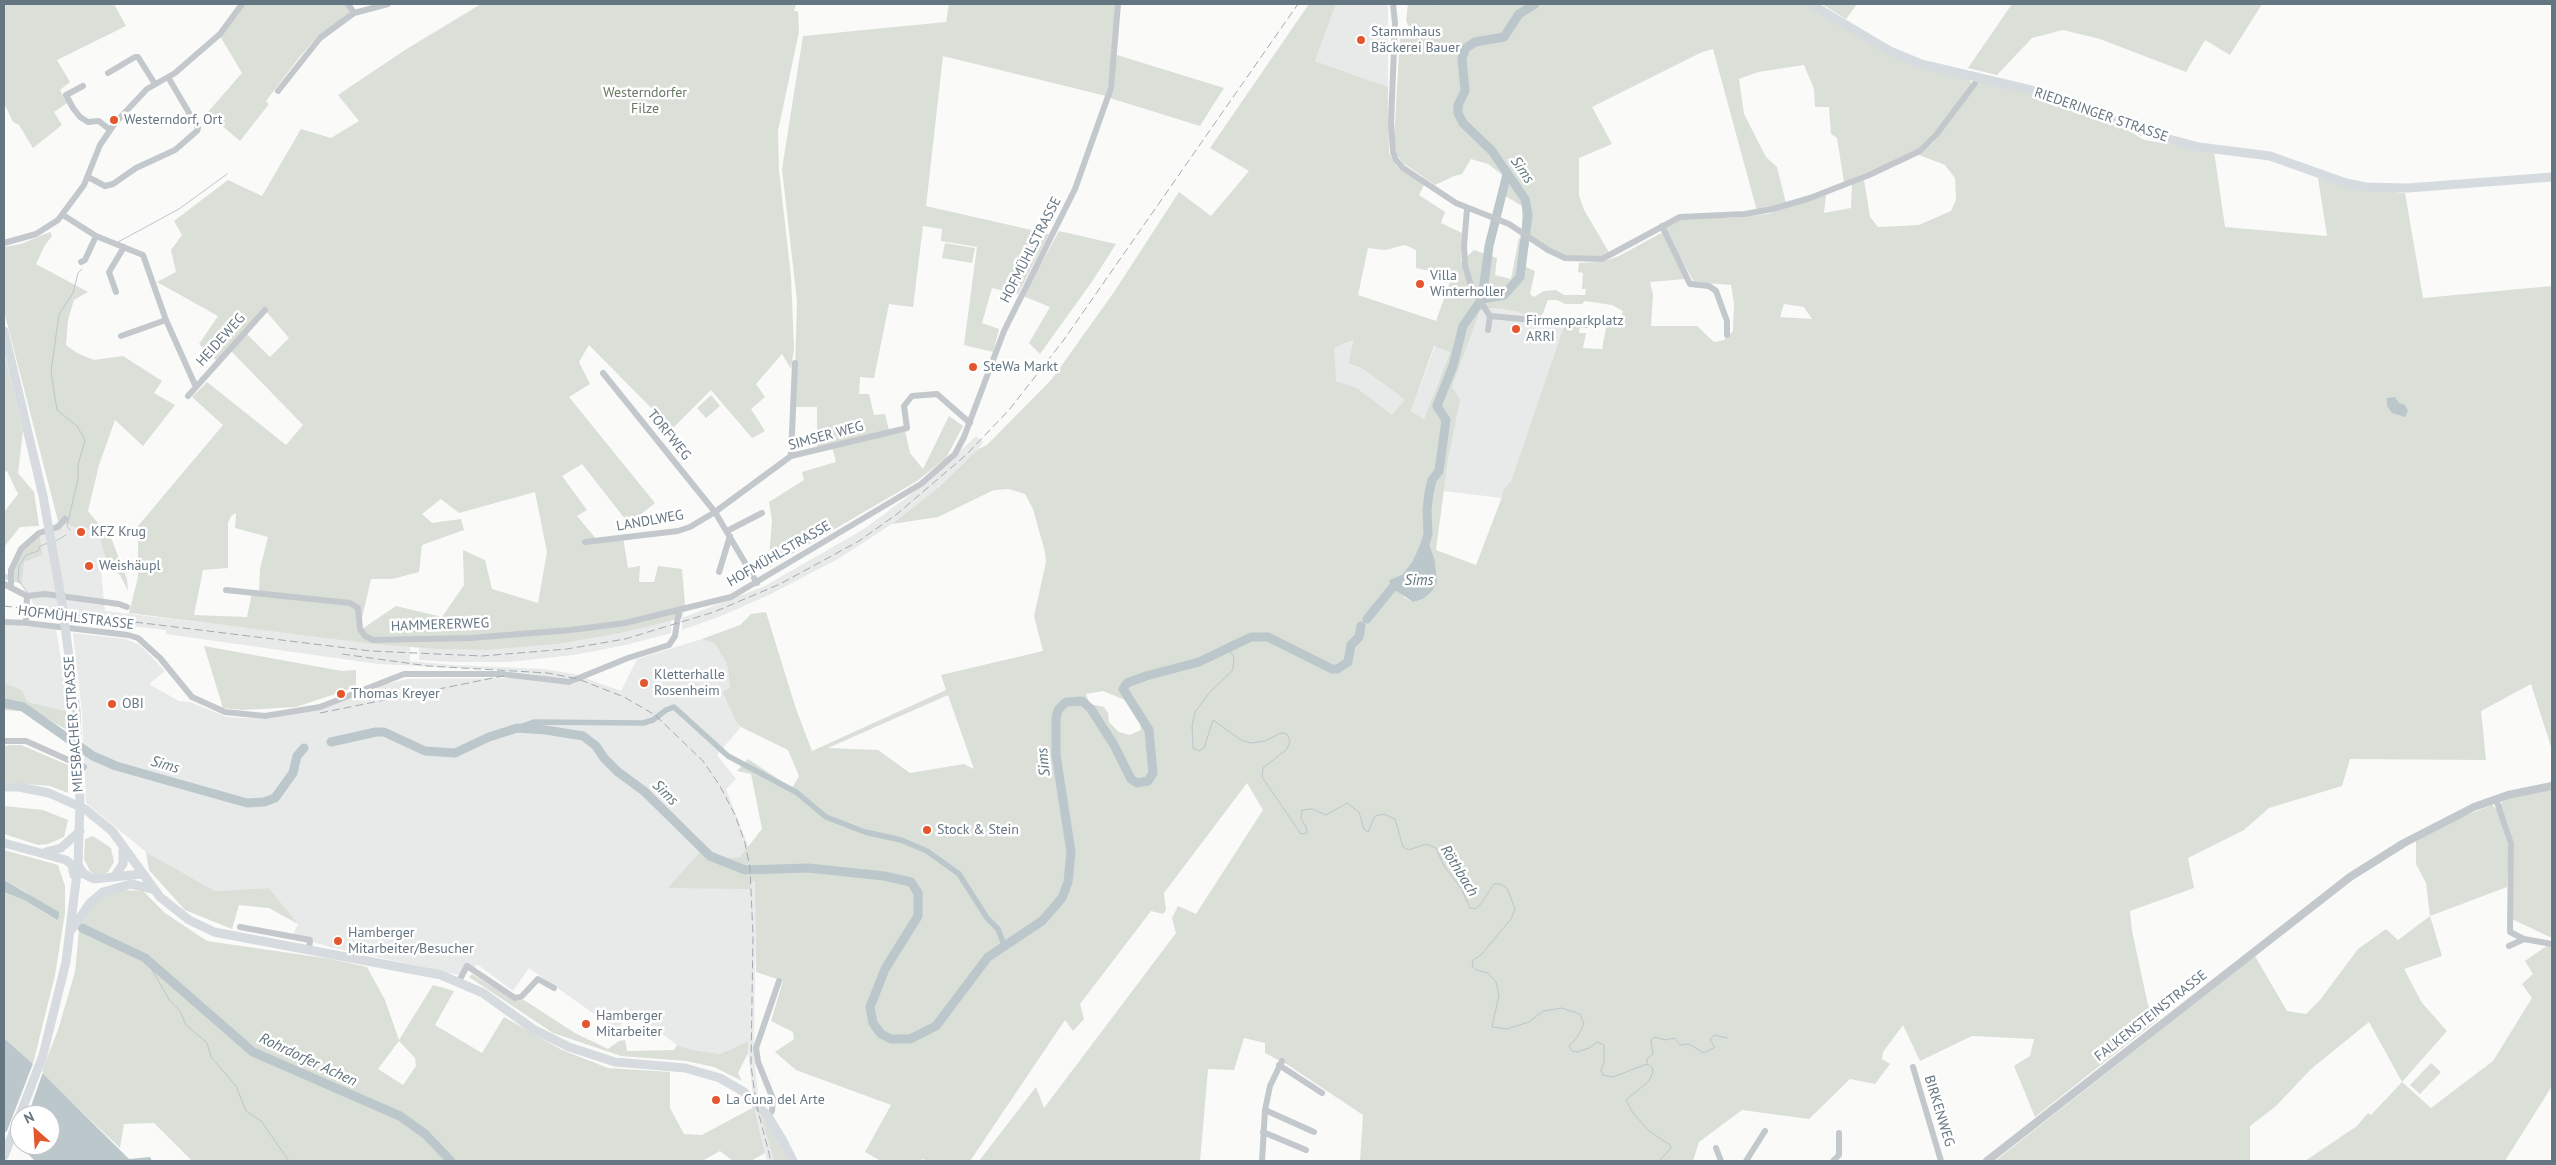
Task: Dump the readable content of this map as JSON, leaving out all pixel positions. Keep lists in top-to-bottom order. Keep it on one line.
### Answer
{"streets":{"main road":["RIEDERINGER STRASSE","MIESBACHER STRASSE"],"street":["HOFMÜHLSTRASSE","HEIDEWEG","TORFWEG","SIMSER WEG","LANDLWEG","HAMMERERWEG","FALKENSTEINSTRASSE","BIRKENWEG"]},"crossings":[["HOFMÜHLSTRASSE","SIMSER WEG"],["HOFMÜHLSTRASSE","HAMMERERWEG"],["TORFWEG","SIMSER WEG"],["TORFWEG","LANDLWEG"],["SIMSER WEG","LANDLWEG"]],"water":["Sims","Röthbach","Rohrdorfer Achen"],"parks":["Westerndorfer Filze"],"places":["Stammhaus Bäckerei Bauer","Westerndorf, Ort","Villa Winterholler","Firmenparkplatz ARRI","SteWa Markt","KFZ Krug","Weishäupl","Kletterhalle Rosenheim","Thomas Kreyer","OBI","Stock & Stein","Hamberger Mitarbeiter/Besucher","Hamberger Mitarbeiter","La Cuna del Arte"],"north":"top left"}
